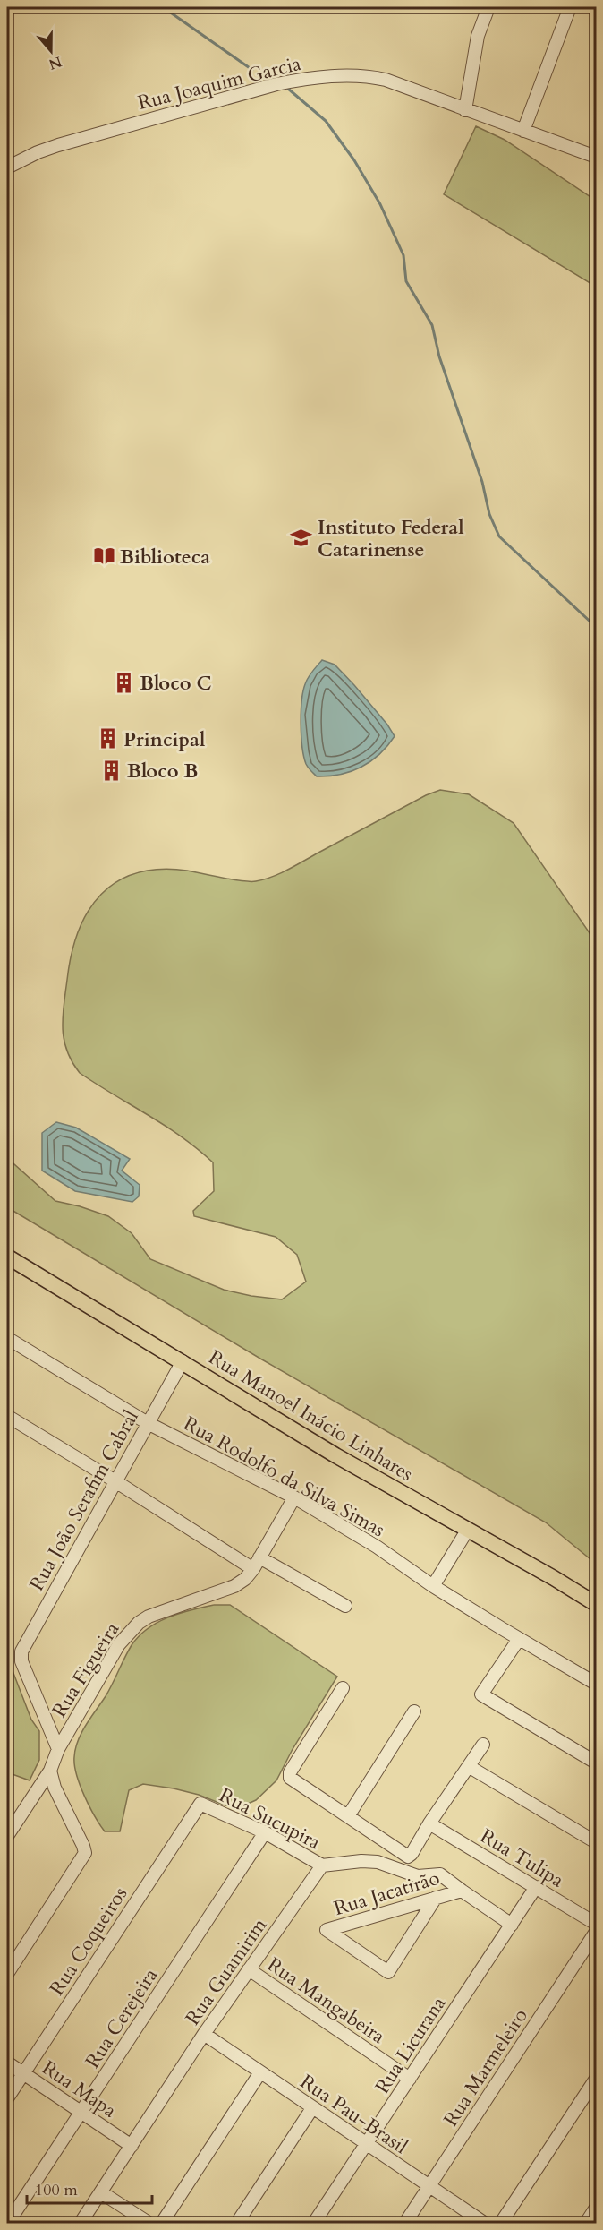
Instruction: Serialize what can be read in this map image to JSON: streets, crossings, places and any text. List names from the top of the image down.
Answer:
{
  "streets": {
    "main road": ["Rua Manoel Inácio Linhares"],
    "street": [
      "Rua Joaquim Garcia",
      "Rua Rodolfo da Silva Simas",
      "Rua João Serafim Cabral",
      "Rua Figueira",
      "Rua Sucupira",
      "Rua Tulipa",
      "Rua Jacatirão",
      "Rua Coqueiros",
      "Rua Guamirim",
      "Rua Mangabeira",
      "Rua Cerejeira",
      "Rua Licurana",
      "Rua Marmeleiro",
      "Rua Mapa",
      "Rua Pau-Brasil"
    ]
  },
  "crossings": [
    ["Rua Manoel Inácio Linhares", "Rua João Serafim Cabral"],
    ["Rua Rodolfo da Silva Simas", "Rua João Serafim Cabral"],
    ["Rua Rodolfo da Silva Simas", "Rua Figueira"],
    ["Rua João Serafim Cabral", "Rua Figueira"],
    ["Rua Sucupira", "Rua Coqueiros"],
    ["Rua Sucupira", "Rua Guamirim"],
    ["Rua Sucupira", "Rua Cerejeira"],
    ["Rua Tulipa", "Rua Licurana"],
    ["Rua Jacatirão", "Rua Licurana"],
    ["Rua Coqueiros", "Rua Mapa"],
    ["Rua Guamirim", "Rua Mangabeira"],
    ["Rua Guamirim", "Rua Mapa"],
    ["Rua Guamirim", "Rua Pau-Brasil"],
    ["Rua Mangabeira", "Rua Licurana"],
    ["Rua Cerejeira", "Rua Mapa"],
    ["Rua Licurana", "Rua Pau-Brasil"],
    ["Rua Marmeleiro", "Rua Pau-Brasil"]
  ],
  "places": {
    "school or university": ["Instituto Federal Catarinense"],
    "library": ["Biblioteca"],
    "building": ["Bloco C", "Principal", "Bloco B"]
  },
  "scale_bar": "100 m",
  "north": "bottom"
}
